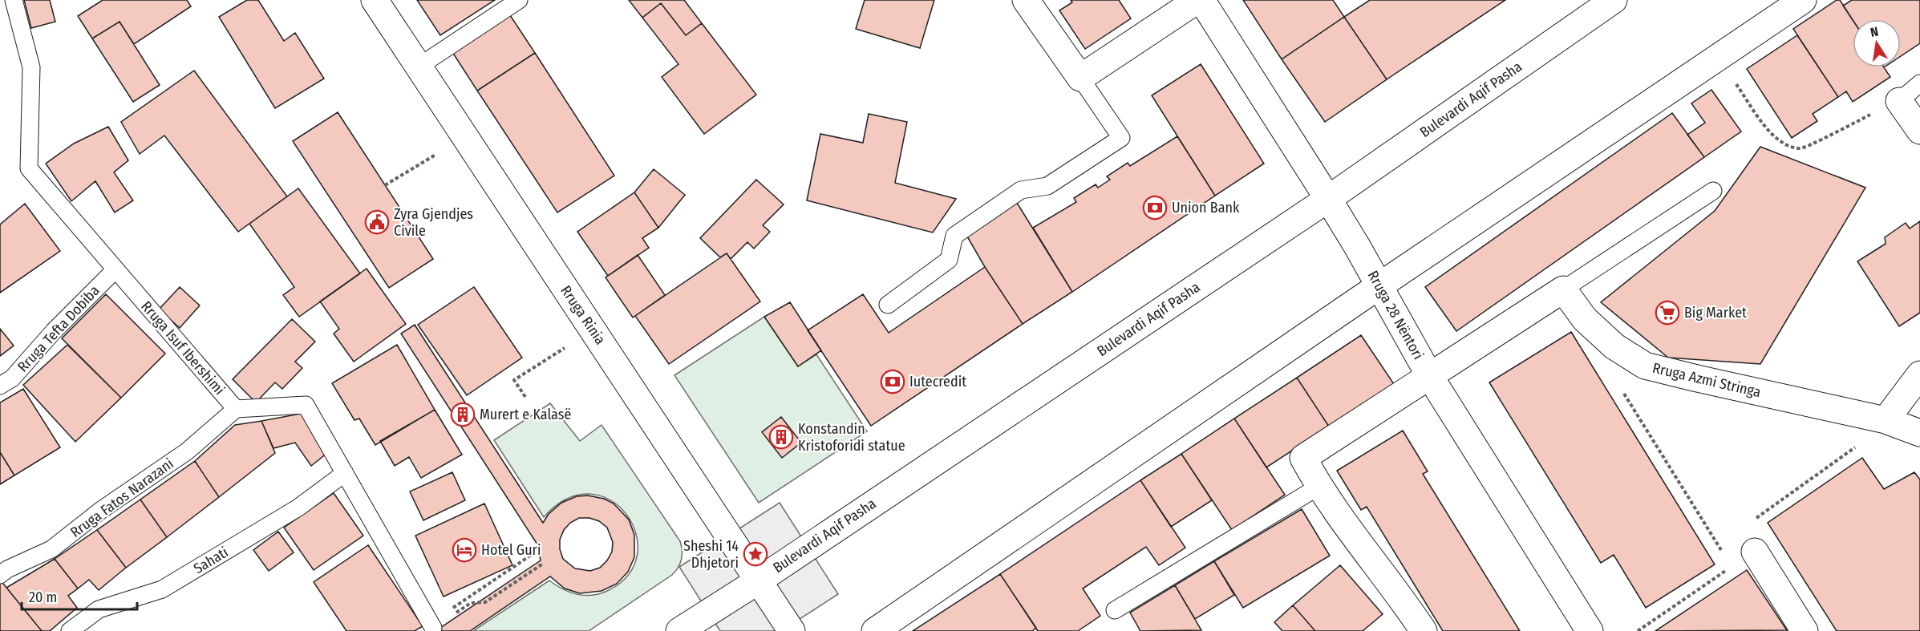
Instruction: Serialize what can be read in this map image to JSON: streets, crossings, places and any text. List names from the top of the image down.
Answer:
{
  "streets": {
    "main road": [
      "Bulevardi Aqif Pasha",
      "Rruga Rinia",
      "Rruga 28 Nëntori",
      "Rruga Azmi Stringa"
    ],
    "lane": [
      "Rruga Tefta Dobiba",
      "Rruga Isuf Ibershimi",
      "Rruga Fatos Narazani",
      "Sahati"
    ]
  },
  "crossings": [
    ["Bulevardi Aqif Pasha", "Rruga Rinia"],
    ["Bulevardi Aqif Pasha", "Rruga 28 Nëntori"],
    ["Rruga Tefta Dobiba", "Rruga Isuf Ibershimi"],
    ["Rruga Isuf Ibershimi", "Rruga Fatos Narazani"]
  ],
  "places": {
    "bank": ["Union Bank", "Iutecredit"],
    "public building": ["Zyra Gjendjes Civile"],
    "supermarket": ["Big Market"],
    "building": ["Murert e Kalasë", "Konstandin Kristoforidi statue"],
    "hotel": ["Hotel Guri"],
    "place": ["Sheshi 14 Dhjetori"]
  },
  "scale_bar": "20 m",
  "north": "top"
}
